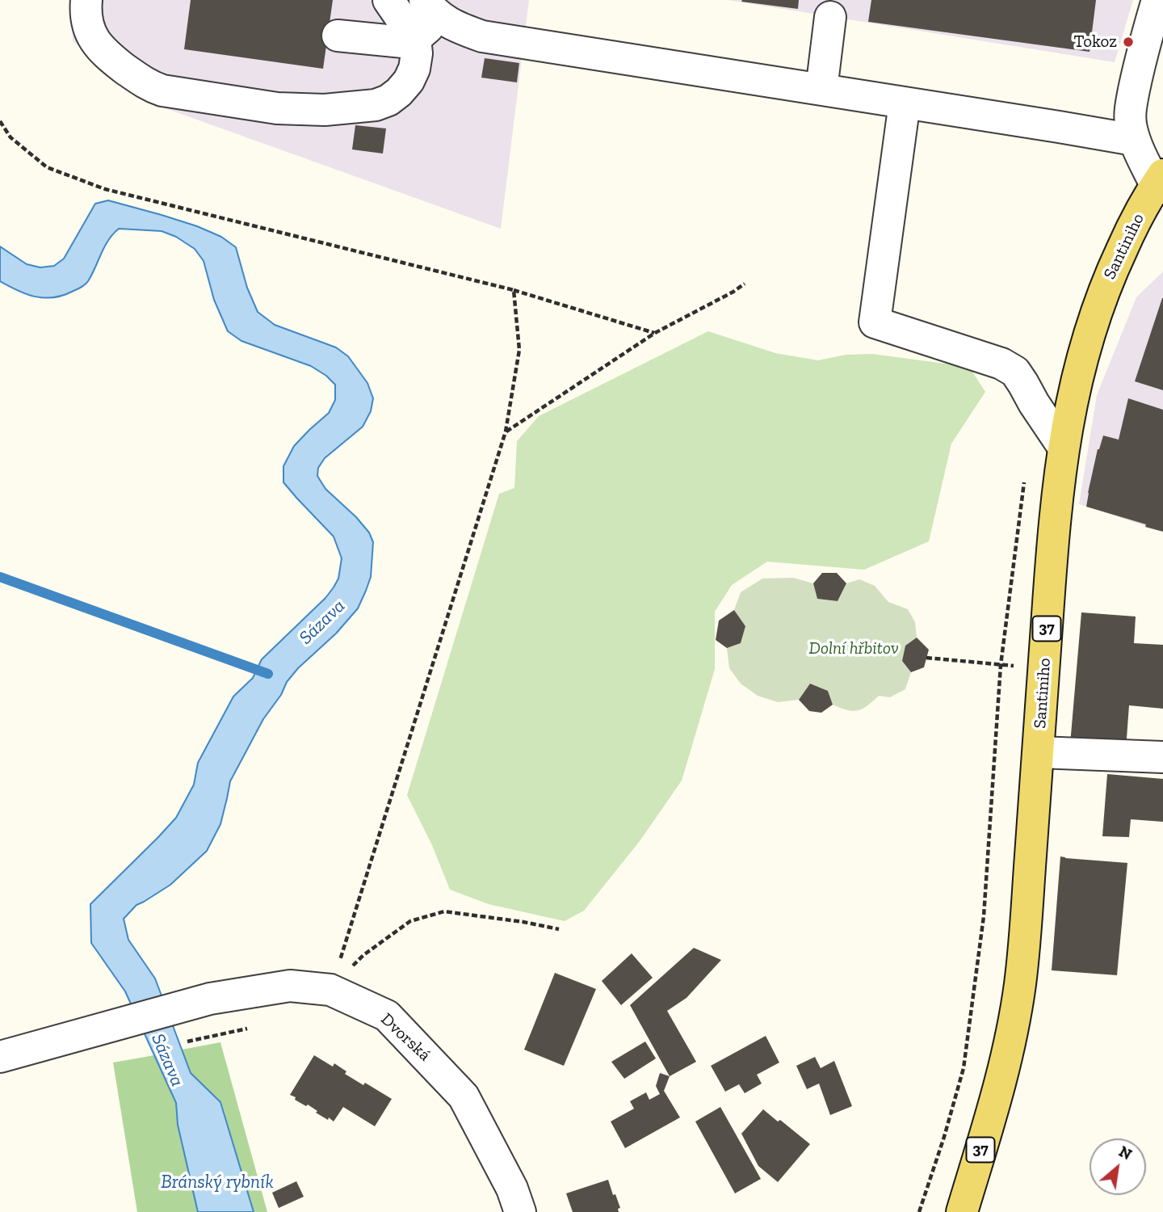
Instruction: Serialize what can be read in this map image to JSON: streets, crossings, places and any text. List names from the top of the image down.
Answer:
{
  "streets": {
    "main road": ["Santiniho", "37"],
    "street": ["Dvorská"]
  },
  "water": ["Sázava", "Bránský rybník"],
  "parks": ["Dolní hřbitov"],
  "places": ["Tokoz"],
  "north": "top right"
}
